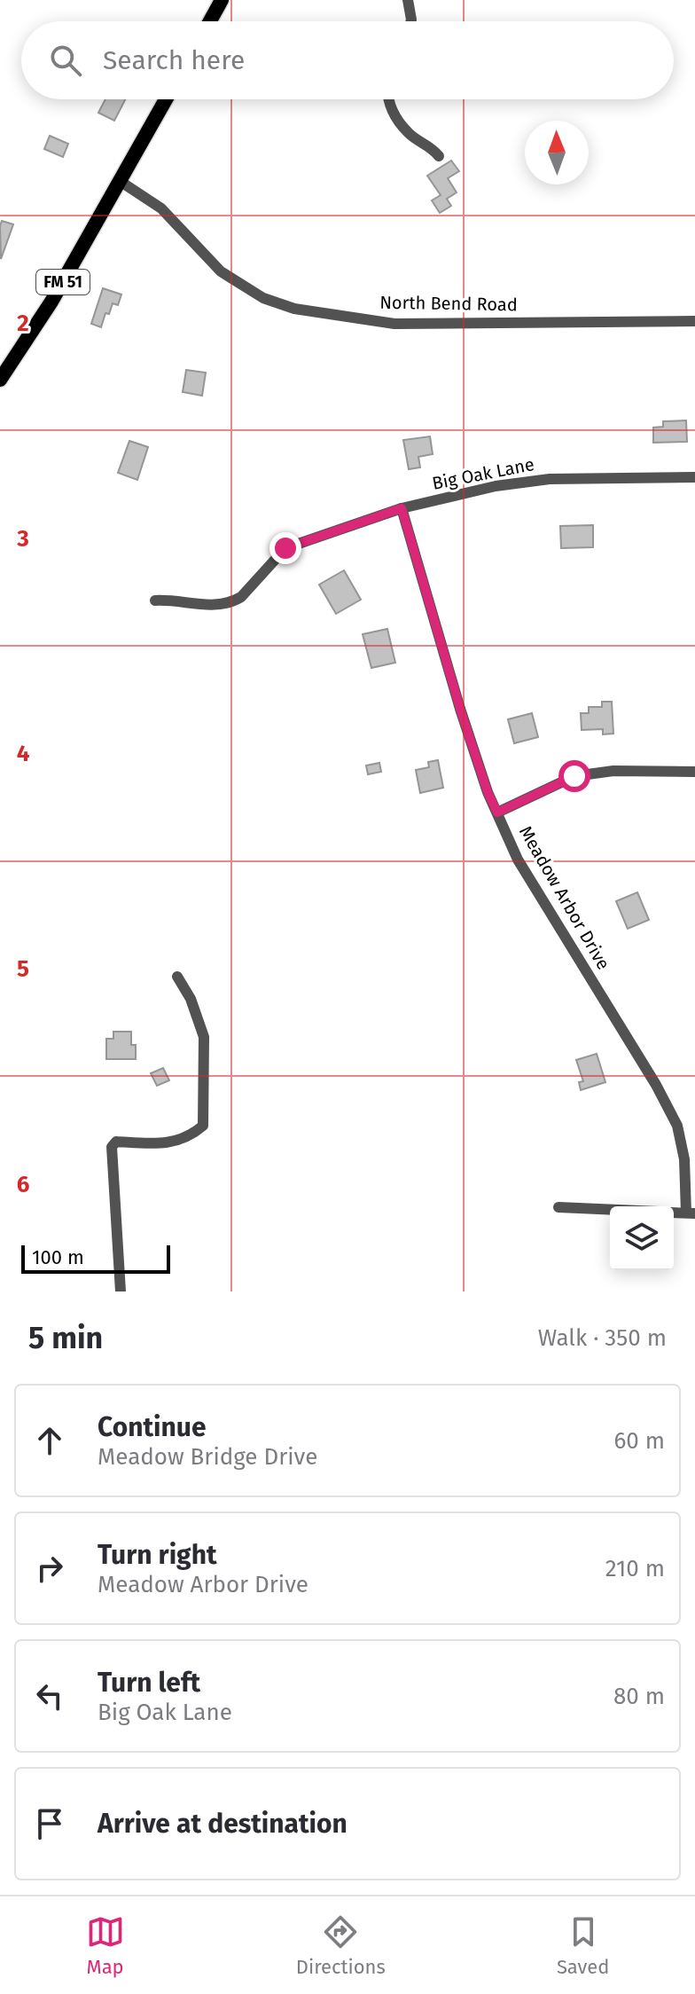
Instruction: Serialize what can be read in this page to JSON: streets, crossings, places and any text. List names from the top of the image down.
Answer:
{
  "streets": {
    "main road": ["FM 51"],
    "street": ["North Bend Road", "Big Oak Lane", "Meadow Arbor Drive"]
  },
  "crossings": [
    ["FM 51", "North Bend Road"],
    ["Big Oak Lane", "Meadow Arbor Drive"]
  ],
  "scale_bar": "100 m",
  "north": "top",
  "page": {
    "search": "Search here",
    "scale": "100 m",
    "heading": ["5 min", "Walk · 350 m"],
    "list": [
      ["Continue", "Meadow Bridge Drive", "60 m"],
      ["Turn right", "Meadow Arbor Drive", "210 m"],
      ["Turn left", "Big Oak Lane", "80 m"],
      "Arrive at destination"
    ],
    "nav": ["Map", "Directions", "Saved"]
  },
  "grid": {
    "rows": [
      "2",
      "3",
      "4",
      "5",
      "6"
    ]
  }
}
